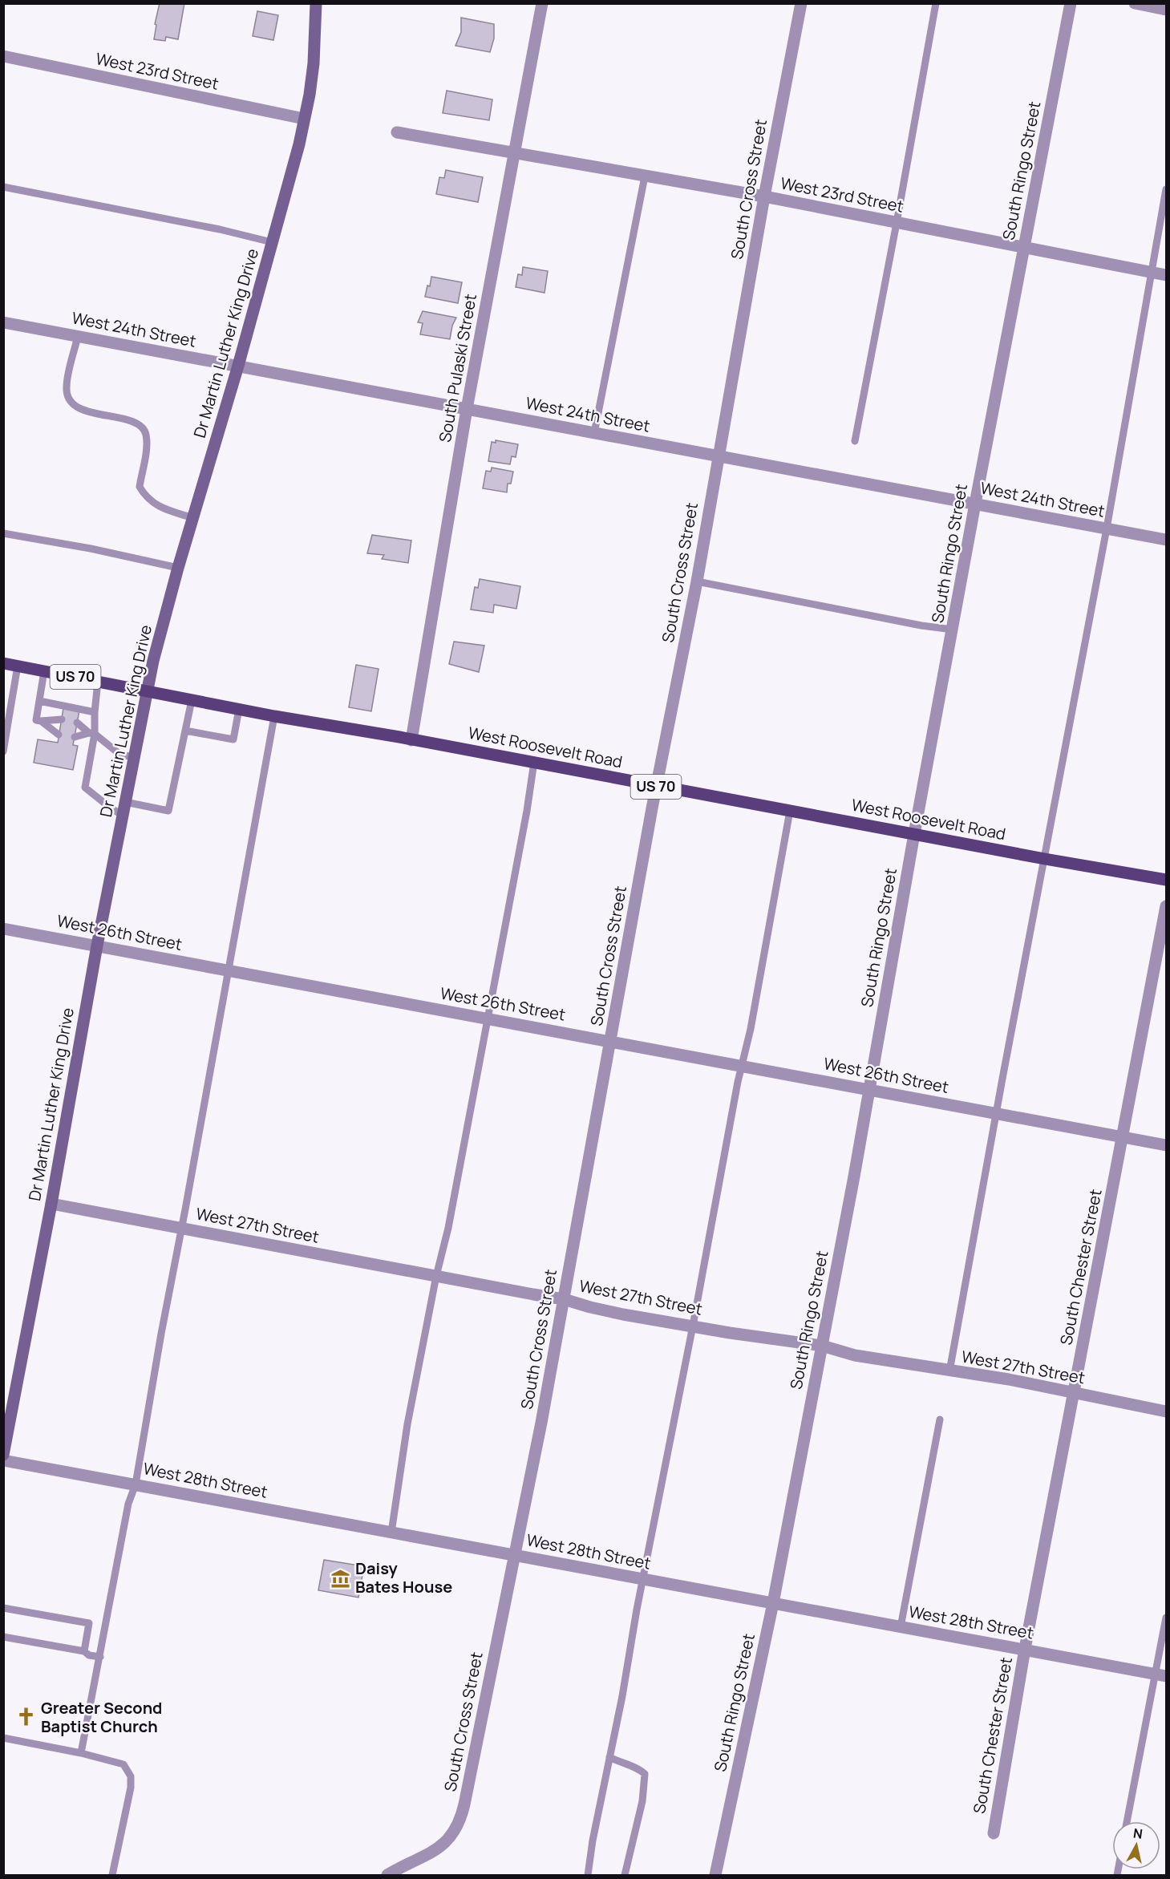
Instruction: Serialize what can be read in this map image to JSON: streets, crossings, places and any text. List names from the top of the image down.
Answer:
{
  "streets": {
    "main road": ["US 70", "West Roosevelt Road"],
    "street": [
      "West 23rd Street",
      "South Ringo Street",
      "South Cross Street",
      "West 24th Street",
      "Dr Martin Luther King Drive",
      "South Pulaski Street",
      "West 26th Street",
      "West 27th Street",
      "South Chester Street",
      "West 28th Street"
    ]
  },
  "crossings": [
    ["West 23rd Street", "South Ringo Street"],
    ["West 23rd Street", "South Cross Street"],
    ["West 23rd Street", "Dr Martin Luther King Drive"],
    ["West 23rd Street", "South Pulaski Street"],
    ["South Ringo Street", "West 24th Street"],
    ["South Ringo Street", "West Roosevelt Road"],
    ["South Ringo Street", "West 26th Street"],
    ["South Ringo Street", "West 27th Street"],
    ["South Ringo Street", "West 28th Street"],
    ["South Cross Street", "West 24th Street"],
    ["South Cross Street", "West Roosevelt Road"],
    ["South Cross Street", "West 26th Street"],
    ["South Cross Street", "West 27th Street"],
    ["South Cross Street", "West 28th Street"],
    ["West 24th Street", "Dr Martin Luther King Drive"],
    ["West 24th Street", "South Pulaski Street"],
    ["Dr Martin Luther King Drive", "West Roosevelt Road"],
    ["Dr Martin Luther King Drive", "West 26th Street"],
    ["Dr Martin Luther King Drive", "West 27th Street"],
    ["South Pulaski Street", "West Roosevelt Road"],
    ["West 26th Street", "South Chester Street"],
    ["West 27th Street", "South Chester Street"],
    ["South Chester Street", "West 28th Street"]
  ],
  "places": {
    "museum": ["Daisy Bates House"],
    "church": ["Greater Second Baptist Church"]
  },
  "north": "top"
}
